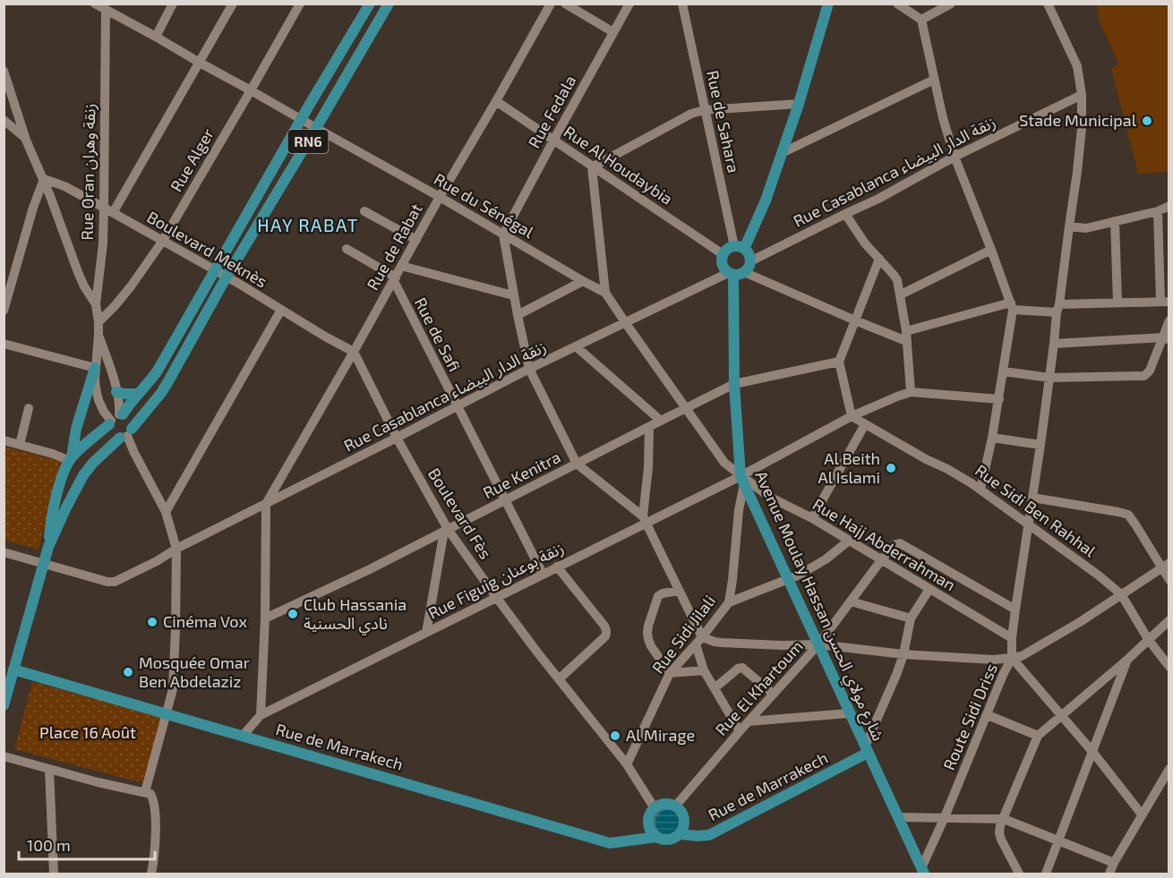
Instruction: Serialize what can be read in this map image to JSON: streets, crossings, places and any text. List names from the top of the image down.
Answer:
{
  "streets": {
    "main road": ["RN6", "Avenue Moulay Hassan شارع مولاي الحسن", "Rue de Marrakech"],
    "street": [
      "Rue Fedala",
      "Rue de Sahara",
      "Rue Alger",
      "Rue Al Houdaybia",
      "Rue Oran زنقة وهران",
      "Rue Casablanca زنقة الدار البيضاء",
      "Rue du Sénégal",
      "Rue de Rabat",
      "Boulevard Meknès",
      "Rue de Safi",
      "Rue Kenitra",
      "Rue Sidi Ben Rahhal",
      "Boulevard Fès",
      "Rue Hajj Abderrahman",
      "Rue Figuig زنقة بوعنان",
      "Rue Sidi Jilali",
      "Rue El Khartoum",
      "Route Sidi Driss"
    ]
  },
  "crossings": [
    ["Rue Fedala", "Rue Al Houdaybia"],
    ["Rue Fedala", "Rue du Sénégal"],
    ["Rue de Sahara", "Rue Al Houdaybia"],
    ["Rue de Sahara", "Rue Casablanca زنقة الدار البيضاء"],
    ["Rue de Sahara", "Avenue Moulay Hassan شارع مولاي الحسن"],
    ["RN6", "Rue Casablanca زنقة الدار البيضاء"],
    ["RN6", "Rue du Sénégal"],
    ["RN6", "Boulevard Meknès"],
    ["RN6", "Rue de Marrakech"],
    ["Rue Alger", "Rue Oran زنقة وهران"],
    ["Rue Alger", "Rue du Sénégal"],
    ["Rue Alger", "Boulevard Meknès"],
    ["Rue Al Houdaybia", "Rue Casablanca زنقة الدار البيضاء"],
    ["Rue Al Houdaybia", "Rue de Rabat"],
    ["Rue Al Houdaybia", "Avenue Moulay Hassan شارع مولاي الحسن"],
    ["Rue Oran زنقة وهران", "Rue du Sénégal"],
    ["Rue Oran زنقة وهران", "Boulevard Meknès"],
    ["Rue Casablanca زنقة الدار البيضاء", "Rue du Sénégal"],
    ["Rue Casablanca زنقة الدار البيضاء", "Rue de Rabat"],
    ["Rue Casablanca زنقة الدار البيضاء", "Rue de Safi"],
    ["Rue Casablanca زنقة الدار البيضاء", "Boulevard Fès"],
    ["Rue Casablanca زنقة الدار البيضاء", "Avenue Moulay Hassan شارع مولاي الحسن"],
    ["Rue du Sénégal", "Rue de Rabat"],
    ["Rue du Sénégal", "Rue Kenitra"],
    ["Rue du Sénégal", "Rue Hajj Abderrahman"],
    ["Rue de Rabat", "Boulevard Meknès"],
    ["Rue de Rabat", "Rue de Safi"],
    ["Rue de Rabat", "Boulevard Fès"],
    ["Boulevard Meknès", "Boulevard Fès"],
    ["Rue de Safi", "Rue Kenitra"],
    ["Rue de Safi", "Rue Figuig زنقة بوعنان"],
    ["Rue Kenitra", "Boulevard Fès"],
    ["Rue Kenitra", "Rue Hajj Abderrahman"],
    ["Rue Kenitra", "Avenue Moulay Hassan شارع مولاي الحسن"],
    ["Rue Sidi Ben Rahhal", "Rue Figuig زنقة بوعنان"],
    ["Rue Sidi Ben Rahhal", "Route Sidi Driss"],
    ["Boulevard Fès", "Rue Figuig زنقة بوعنان"],
    ["Boulevard Fès", "Rue Sidi Jilali"],
    ["Boulevard Fès", "Rue El Khartoum"],
    ["Boulevard Fès", "Rue de Marrakech"],
    ["Rue Hajj Abderrahman", "Rue Figuig زنقة بوعنان"],
    ["Rue Hajj Abderrahman", "Avenue Moulay Hassan شارع مولاي الحسن"],
    ["Rue Hajj Abderrahman", "Rue Sidi Jilali"],
    ["Rue Hajj Abderrahman", "Rue El Khartoum"],
    ["Rue Figuig زنقة بوعنان", "Avenue Moulay Hassan شارع مولاي الحسن"],
    ["Rue Figuig زنقة بوعنان", "Rue Sidi Jilali"],
    ["Rue Figuig زنقة بوعنان", "Rue de Marrakech"],
    ["Avenue Moulay Hassan شارع مولاي الحسن", "Rue Sidi Jilali"],
    ["Avenue Moulay Hassan شارع مولاي الحسن", "Rue El Khartoum"],
    ["Avenue Moulay Hassan شارع مولاي الحسن", "Route Sidi Driss"],
    ["Avenue Moulay Hassan شارع مولاي الحسن", "Rue de Marrakech"],
    ["Rue El Khartoum", "Rue de Marrakech"]
  ],
  "districts": ["HAY RABAT"],
  "parks": ["Place 16 Août"],
  "places": [
    "Stade Municipal",
    "Al Beith Al Islami",
    "Club Hassania نادي الحسنية",
    "Cinéma Vox",
    "Mosquée Omar Ben Abdelaziz",
    "Al Mirage"
  ],
  "scale_bar": "100 m"
}
